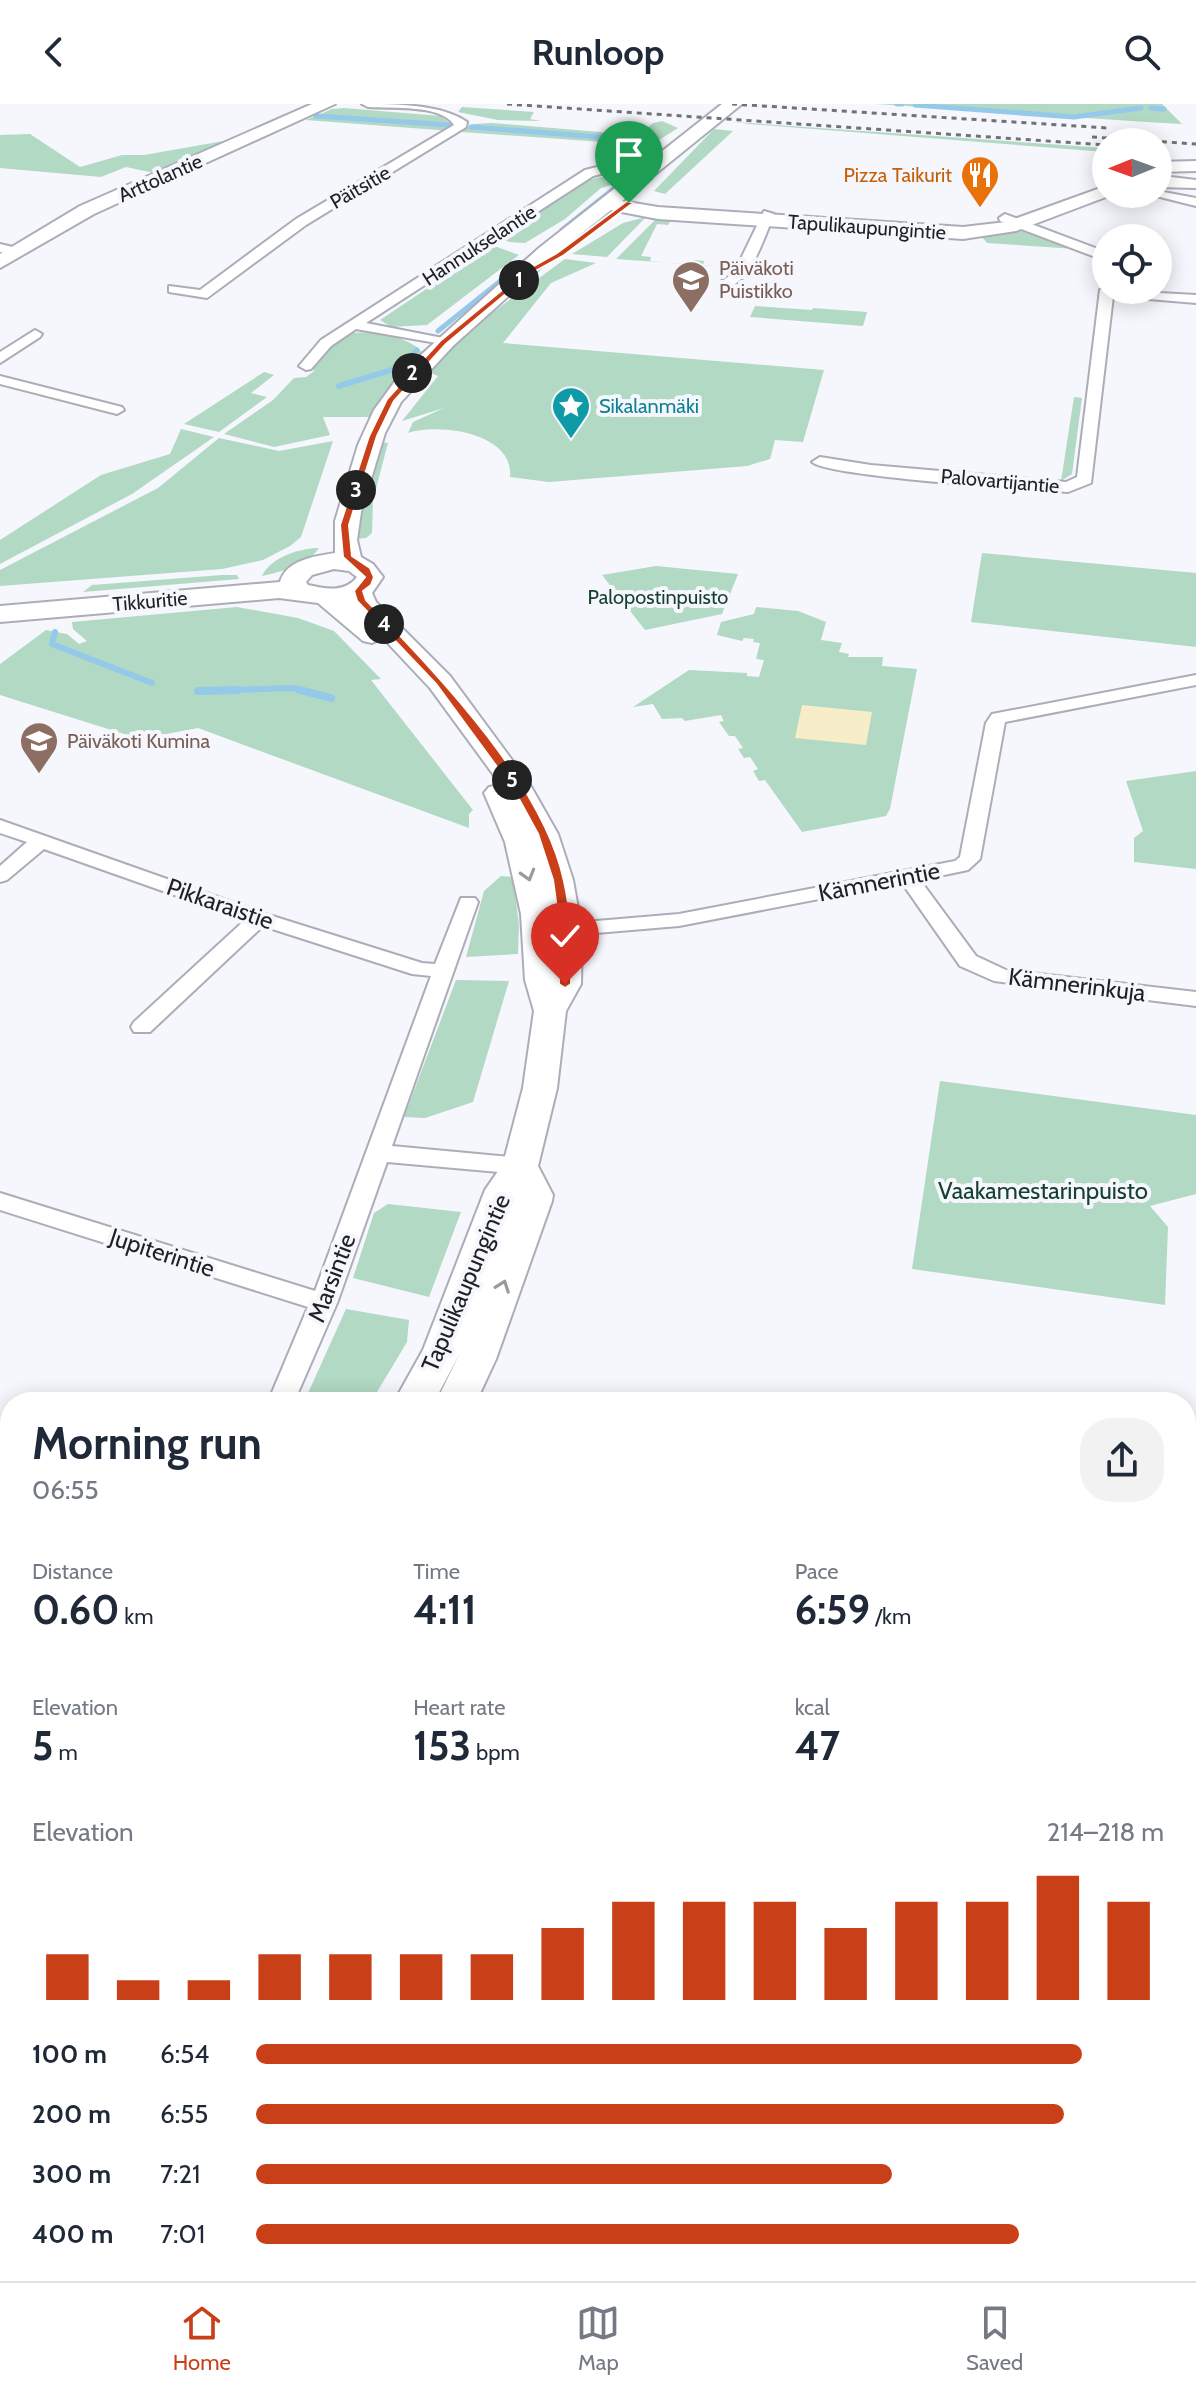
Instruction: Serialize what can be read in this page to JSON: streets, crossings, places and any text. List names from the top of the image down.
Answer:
{
  "streets": {
    "main road": ["Arttolantie", "Tapulikaupungintie", "Tikkuritie"],
    "street": [
      "Päitsitie",
      "Hannukselantie",
      "Palovartijantie",
      "Kämnerintie",
      "Pikkaraistie",
      "Kämnerinkuja",
      "Jupiterintie",
      "Marsintie"
    ]
  },
  "crossings": [
    ["Tapulikaupungintie", "Tikkuritie"],
    ["Tapulikaupungintie", "Kämnerintie"],
    ["Kämnerintie", "Kämnerinkuja"],
    ["Pikkaraistie", "Marsintie"],
    ["Jupiterintie", "Marsintie"]
  ],
  "parks": ["Palopostinpuisto", "Vaakamestarinpuisto"],
  "places": {
    "restaurant": ["Pizza Taikurit"],
    "school or university": ["Päiväkoti Puistikko", "Päiväkoti Kumina"],
    "place": ["Sikalanmäki"]
  },
  "north": "left",
  "page": {
    "header": "Runloop",
    "pins": [
      "1",
      "2",
      "3",
      "4",
      "5"
    ],
    "heading": ["Morning run", "06:55"],
    "stats": [
      ["Distance", "0.60 km"],
      ["Time", "4:11"],
      ["Pace", "6:59 /km"],
      ["Elevation", "5 m"],
      ["Heart rate", "153 bpm"],
      ["kcal", "47"]
    ],
    "chart": ["Elevation", "214–218 m"],
    "list": [
      {
        "name": "100 m",
        "note": "6:54"
      },
      {
        "name": "200 m",
        "note": "6:55"
      },
      {
        "name": "300 m",
        "note": "7:21"
      },
      {
        "name": "400 m",
        "note": "7:01"
      }
    ],
    "tabs": ["Home", "Map", "Saved"]
  }
}
